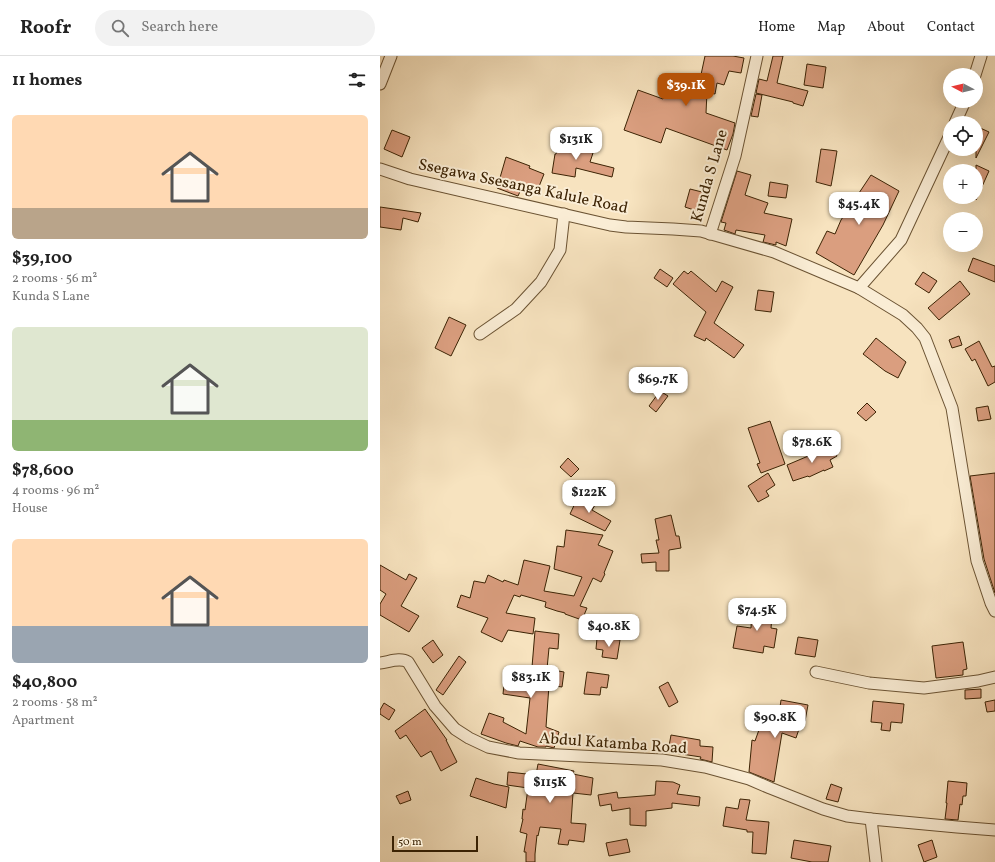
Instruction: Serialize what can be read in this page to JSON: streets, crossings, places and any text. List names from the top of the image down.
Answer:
{
  "streets": {
    "street": ["Kunda S Lane", "Ssegawa Ssesanga Kalule Road", "Abdul Katamba Road"]
  },
  "crossings": [
    ["Kunda S Lane", "Ssegawa Ssesanga Kalule Road"]
  ],
  "scale_bar": "50 m",
  "north": "left",
  "page": {
    "header": "Roofr",
    "search": "Search here",
    "nav": [
      "Home",
      "Map",
      "About",
      "Contact"
    ],
    "heading": "11 homes",
    "map_buttons": ["+", "−"],
    "price": [
      "$39.1K",
      "$131K",
      "$45.4K",
      "$69.7K",
      "$78.6K",
      "$122K",
      "$74.5K",
      "$40.8K",
      "$83.1K",
      "$90.8K",
      "$115K"
    ],
    "list": [
      {
        "name": "$39,100",
        "note": "2 rooms · 56 m² · Kunda S Lane"
      },
      {
        "name": "$78,600",
        "note": "4 rooms · 96 m² · House"
      },
      {
        "name": "$40,800",
        "note": "2 rooms · 58 m² · Apartment"
      }
    ],
    "scale": "50 m"
  }
}
